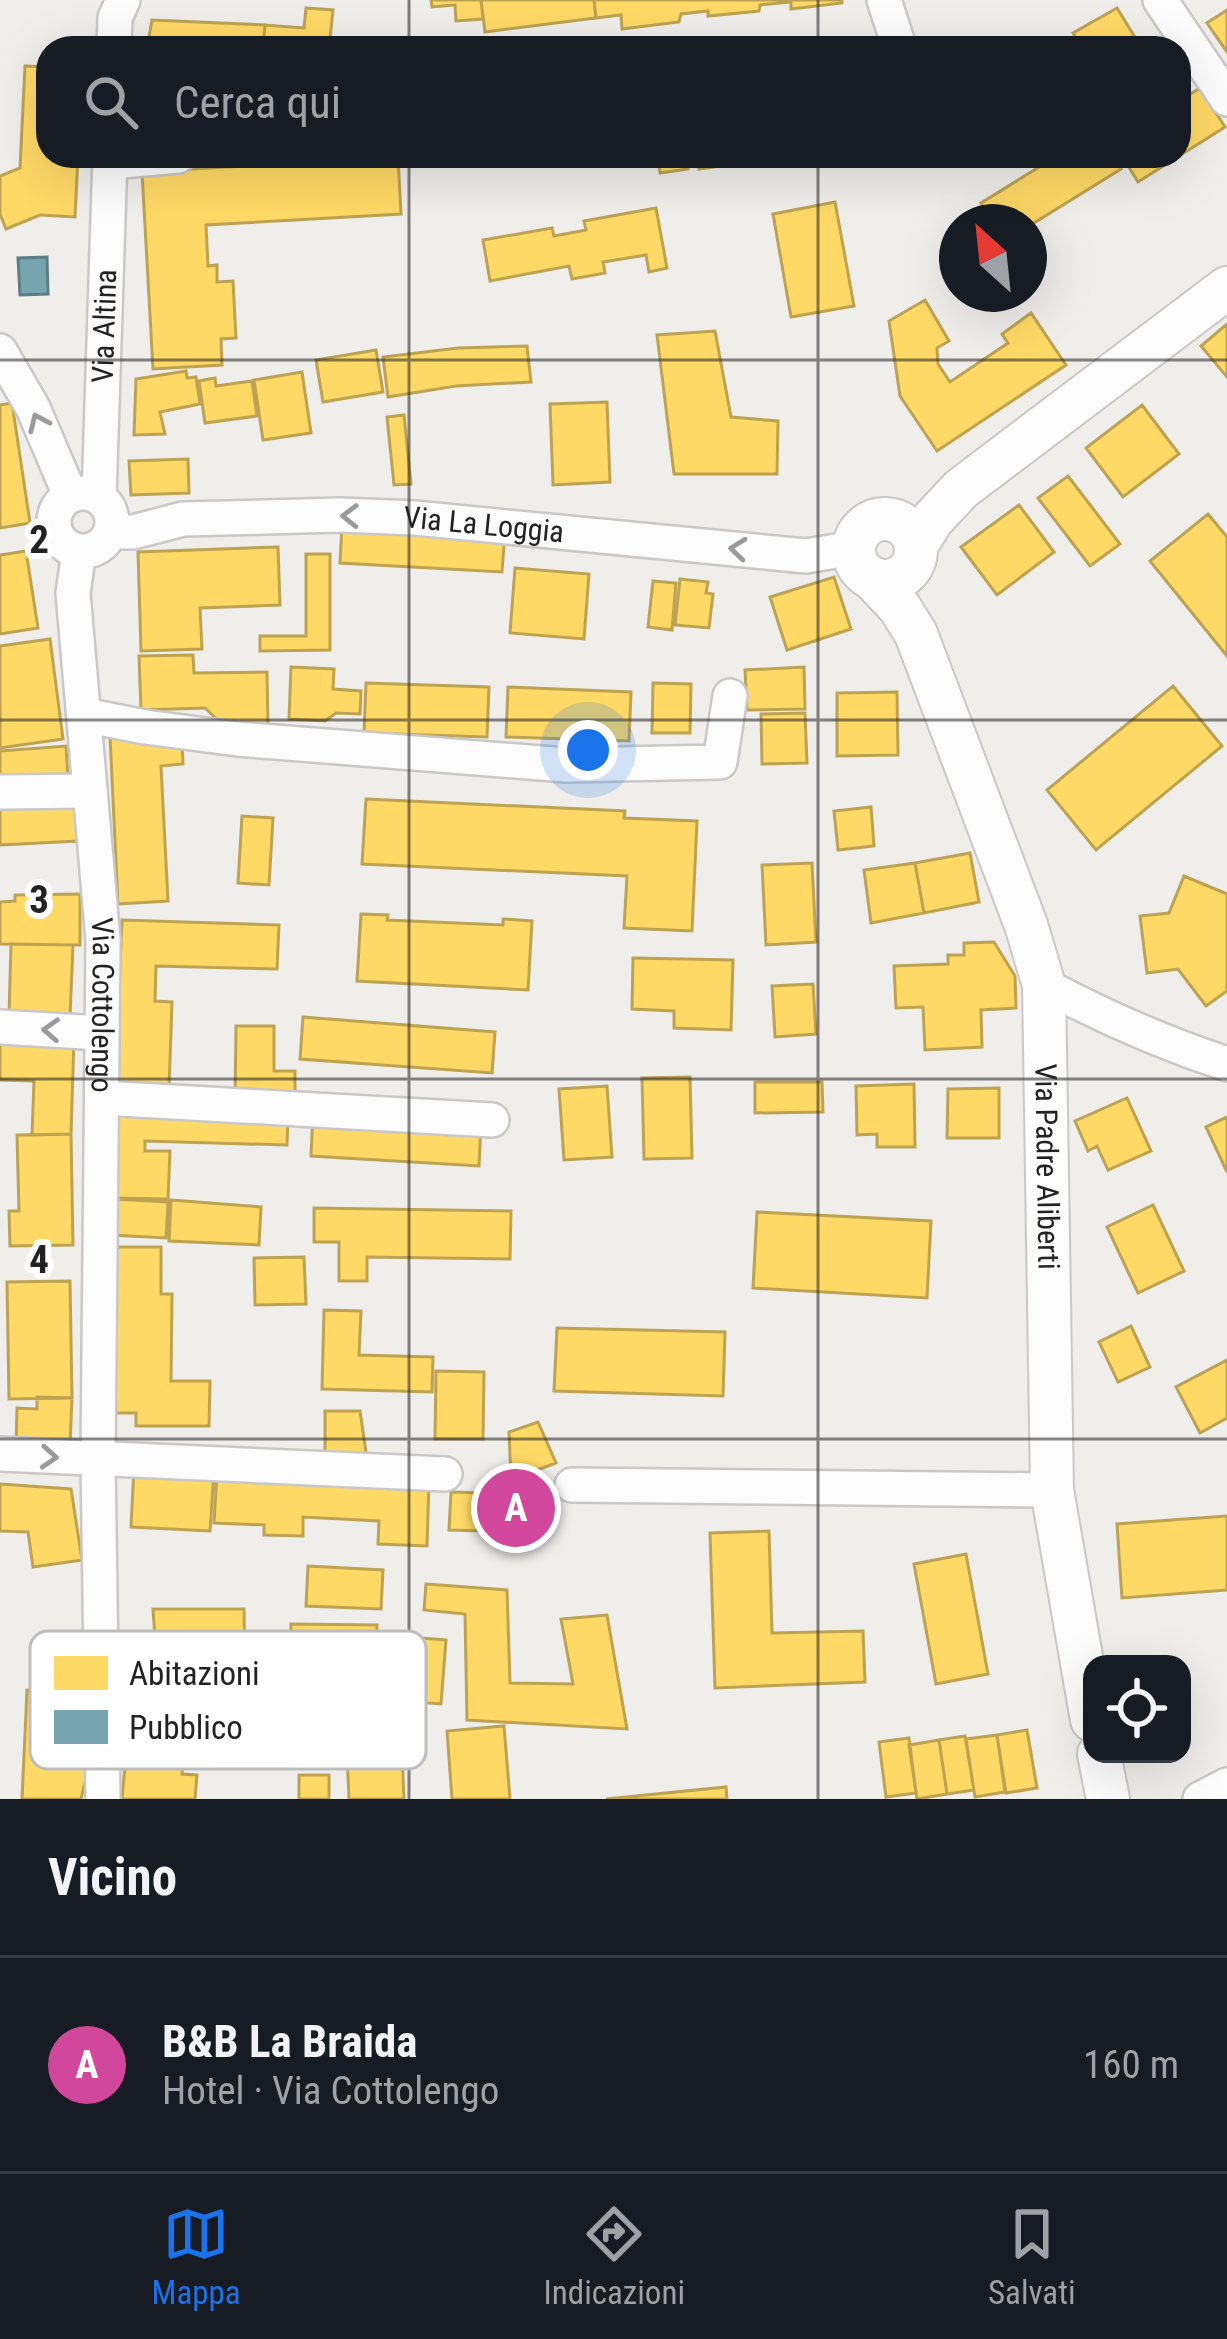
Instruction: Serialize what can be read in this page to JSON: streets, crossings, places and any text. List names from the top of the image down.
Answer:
{
  "streets": {
    "street": [
      "Via Altina",
      "Via La Loggia",
      "Via Cottolengo",
      "Via Padre Aliberti"
    ]
  },
  "crossings": [
    ["Via Altina", "Via La Loggia"],
    ["Via Altina", "Via Cottolengo"],
    ["Via La Loggia", "Via Cottolengo"],
    ["Via La Loggia", "Via Padre Aliberti"]
  ],
  "legend": ["Abitazioni", "Pubblico"],
  "north": "top left",
  "page": {
    "search": "Cerca qui",
    "pins": "A",
    "heading": "Vicino",
    "list": [
      {
        "mark": "A",
        "name": "B&B La Braida",
        "note": "Hotel · Via Cottolengo",
        "value": "160 m"
      }
    ],
    "nav": ["Mappa", "Indicazioni", "Salvati"]
  },
  "grid": {
    "rows": ["2", "3", "4"]
  }
}
